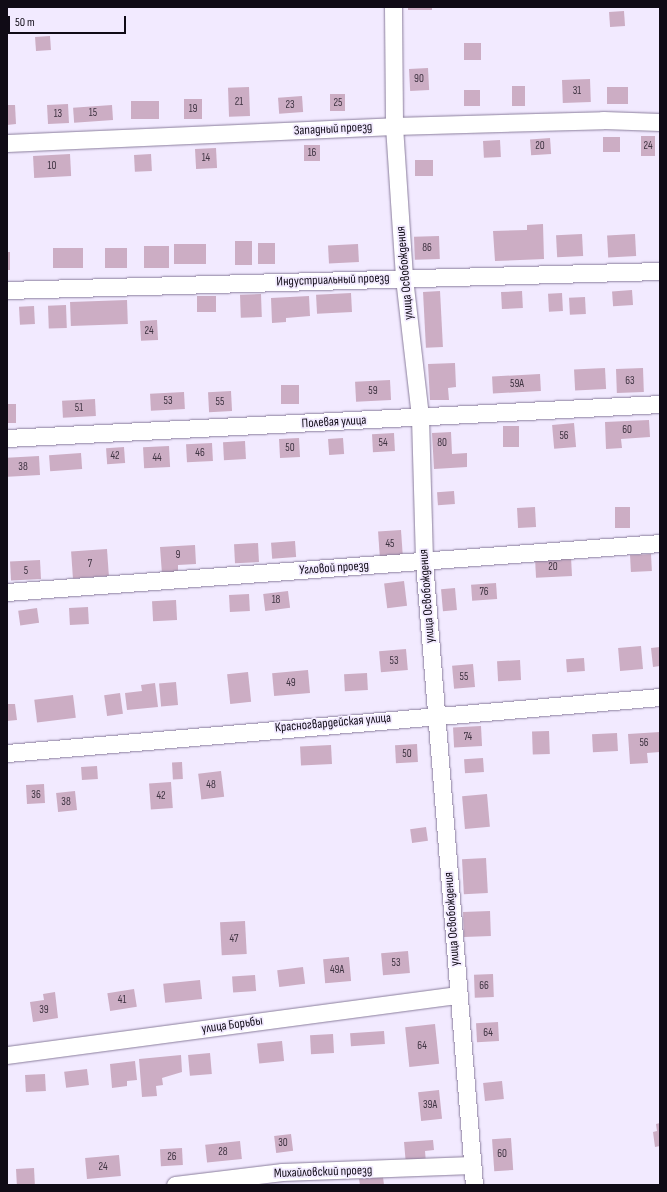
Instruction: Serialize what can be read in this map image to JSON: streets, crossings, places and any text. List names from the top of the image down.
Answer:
{
  "streets": {
    "street": [
      "Западный проезд",
      "улица Освобождения",
      "Индустриальный проезд",
      "Полевая улица",
      "Угловой проезд",
      "Красногвардейская улица",
      "улица Борьбы",
      "Михайловский проезд"
    ]
  },
  "crossings": [
    ["Западный проезд", "улица Освобождения"],
    ["улица Освобождения", "Индустриальный проезд"],
    ["улица Освобождения", "Полевая улица"],
    ["улица Освобождения", "Угловой проезд"],
    ["улица Освобождения", "Красногвардейская улица"],
    ["улица Освобождения", "улица Борьбы"],
    ["улица Освобождения", "Михайловский проезд"]
  ],
  "house_numbers": [
    "90",
    "31",
    "21",
    "25",
    "23",
    "19",
    "15",
    "13",
    "20",
    "24",
    "16",
    "14",
    "10",
    "86",
    "24",
    "63",
    "59А",
    "59",
    "53",
    "55",
    "51",
    "60",
    "56",
    "54",
    "80",
    "50",
    "46",
    "42",
    "44",
    "38",
    "45",
    "9",
    "7",
    "20",
    "5",
    "76",
    "18",
    "53",
    "55",
    "49",
    "74",
    "56",
    "50",
    "48",
    "36",
    "42",
    "38",
    "47",
    "53",
    "49А",
    "66",
    "41",
    "39",
    "64",
    "64",
    "39А",
    "30",
    "28",
    "60",
    "26",
    "24"
  ],
  "scale_bar": "50 m"
}
